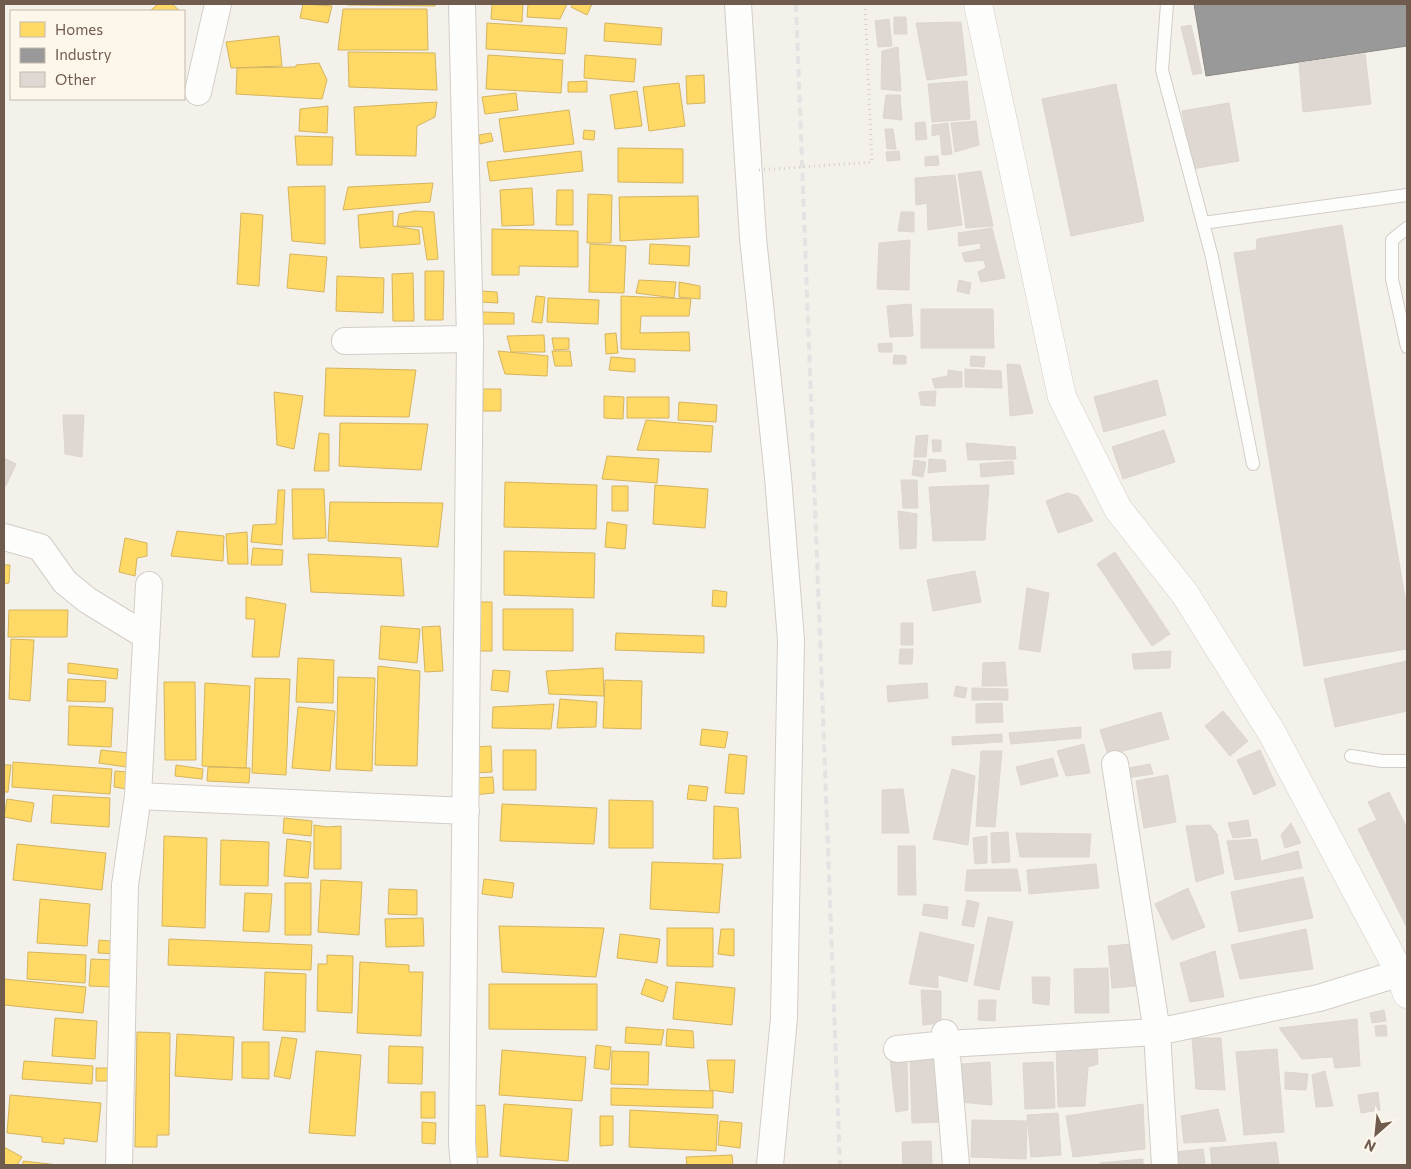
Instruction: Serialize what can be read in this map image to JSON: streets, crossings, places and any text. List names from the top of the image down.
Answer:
{
  "legend": ["Homes", "Industry", "Other"],
  "north": "bottom left"
}
